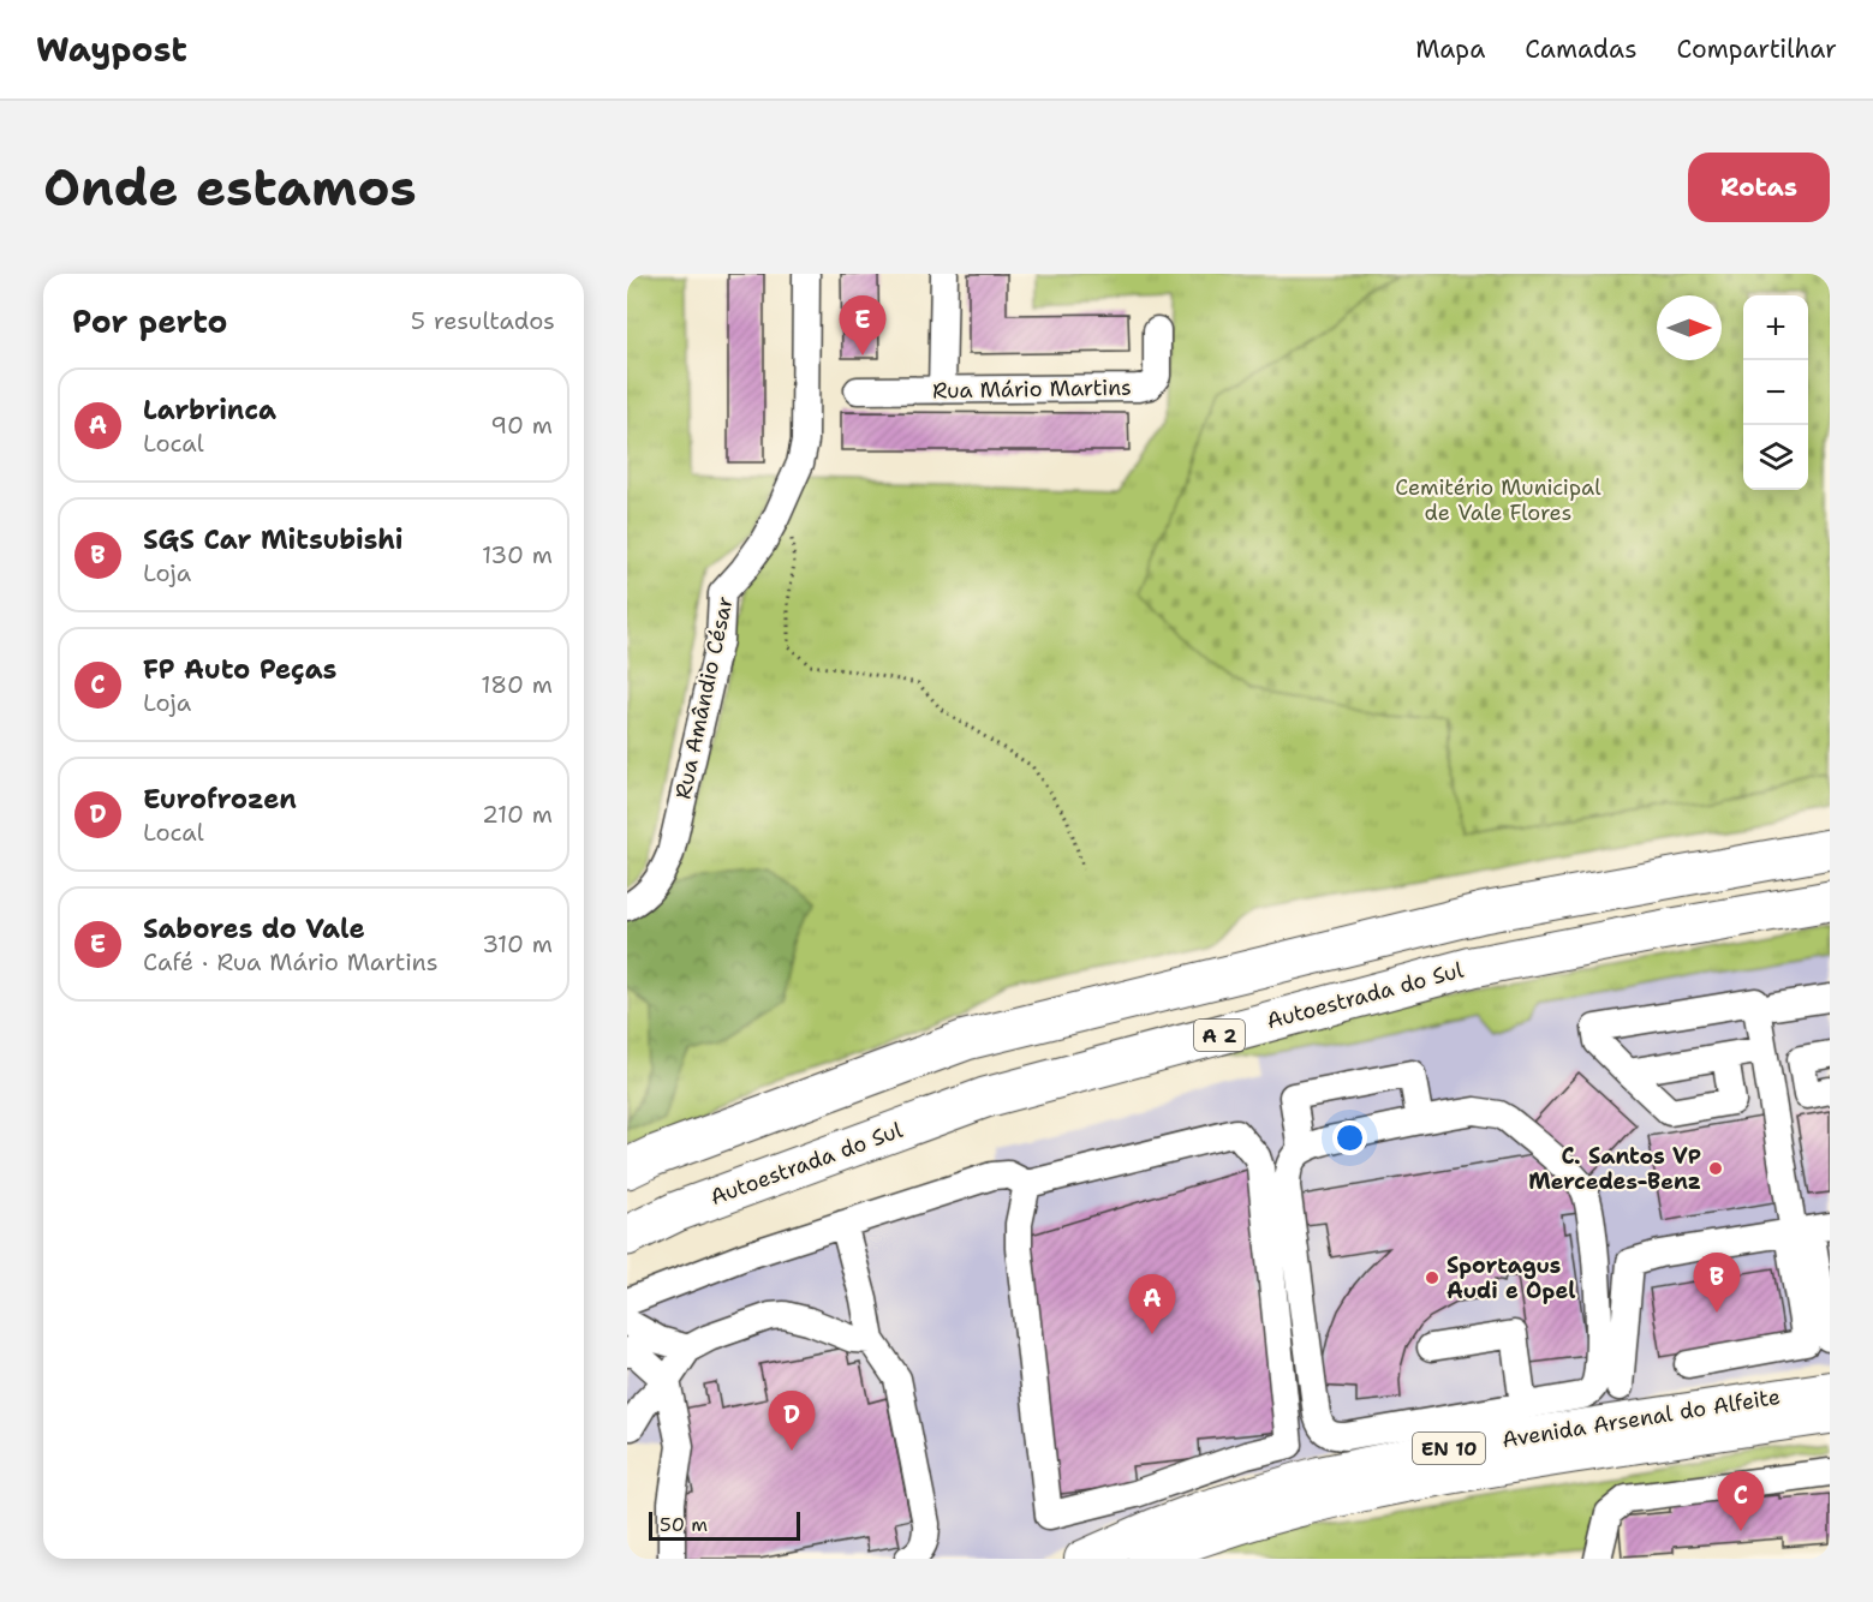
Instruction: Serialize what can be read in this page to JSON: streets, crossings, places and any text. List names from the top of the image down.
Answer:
{
  "streets": {
    "highway": ["Autoestrada do Sul", "A 2"],
    "main road": ["Avenida Arsenal do Alfeite", "EN 10"],
    "street": ["Rua Mário Martins", "Rua Amândio César"]
  },
  "parks": ["Cemitério Municipal de Vale Flores"],
  "places": ["C. Santos VP Mercedes-Benz", "Sportagus Audi e Opel"],
  "scale_bar": "50 m",
  "north": "right",
  "page": {
    "header": "Waypost",
    "nav": ["Mapa", "Camadas", "Compartilhar"],
    "buttons": "Rotas",
    "title": "Onde estamos",
    "heading": ["Por perto", "5 resultados"],
    "map_buttons": ["+", "−"],
    "pins": [
      "E",
      "B",
      "A",
      "D",
      "C"
    ],
    "list": [
      {
        "mark": "A",
        "name": "Larbrinca",
        "note": "Local",
        "value": "90 m"
      },
      {
        "mark": "B",
        "name": "SGS Car Mitsubishi",
        "note": "Loja",
        "value": "130 m"
      },
      {
        "mark": "C",
        "name": "FP Auto Peças",
        "note": "Loja",
        "value": "180 m"
      },
      {
        "mark": "D",
        "name": "Eurofrozen",
        "note": "Local",
        "value": "210 m"
      },
      {
        "mark": "E",
        "name": "Sabores do Vale",
        "note": "Café · Rua Mário Martins",
        "value": "310 m"
      }
    ],
    "scale": "50 m"
  }
}
